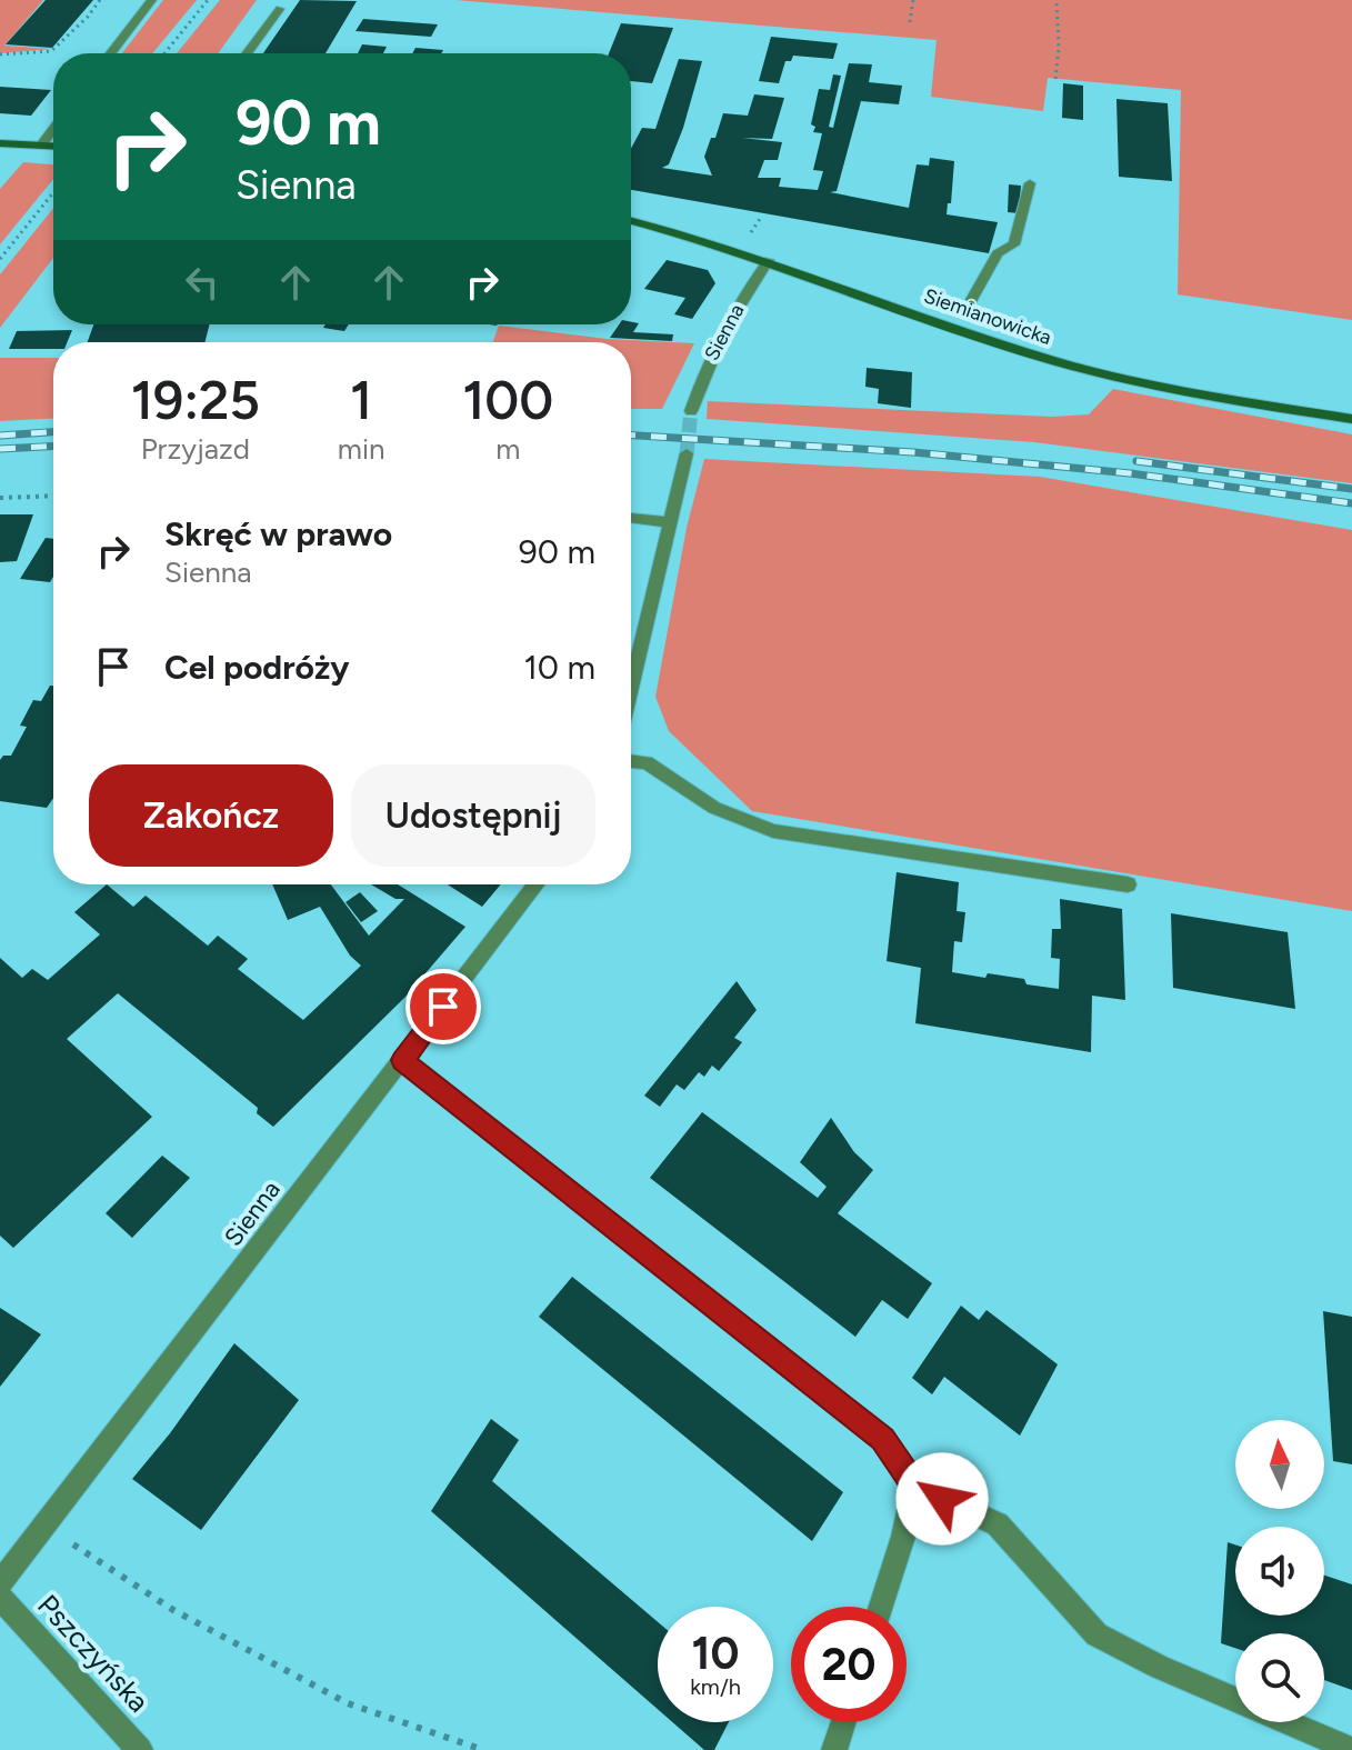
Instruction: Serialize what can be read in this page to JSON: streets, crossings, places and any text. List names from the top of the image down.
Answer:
{
  "streets": {
    "main road": ["Siemianowicka"],
    "street": ["Sienna", "Pszczyńska"]
  },
  "crossings": [
    ["Siemianowicka", "Sienna"]
  ],
  "north": "top",
  "page": {
    "turn": ["90 m", "Sienna"],
    "eta": [
      "19:25",
      "Przyjazd",
      "1",
      "min",
      "100",
      "m"
    ],
    "list": [
      {
        "name": "Skręć w prawo",
        "note": "Sienna",
        "value": "90 m"
      },
      {
        "name": "Cel podróży",
        "value": "10 m"
      }
    ],
    "buttons": ["Zakończ", "Udostępnij"],
    "speed": "10 km/h",
    "limit": "20"
  }
}
